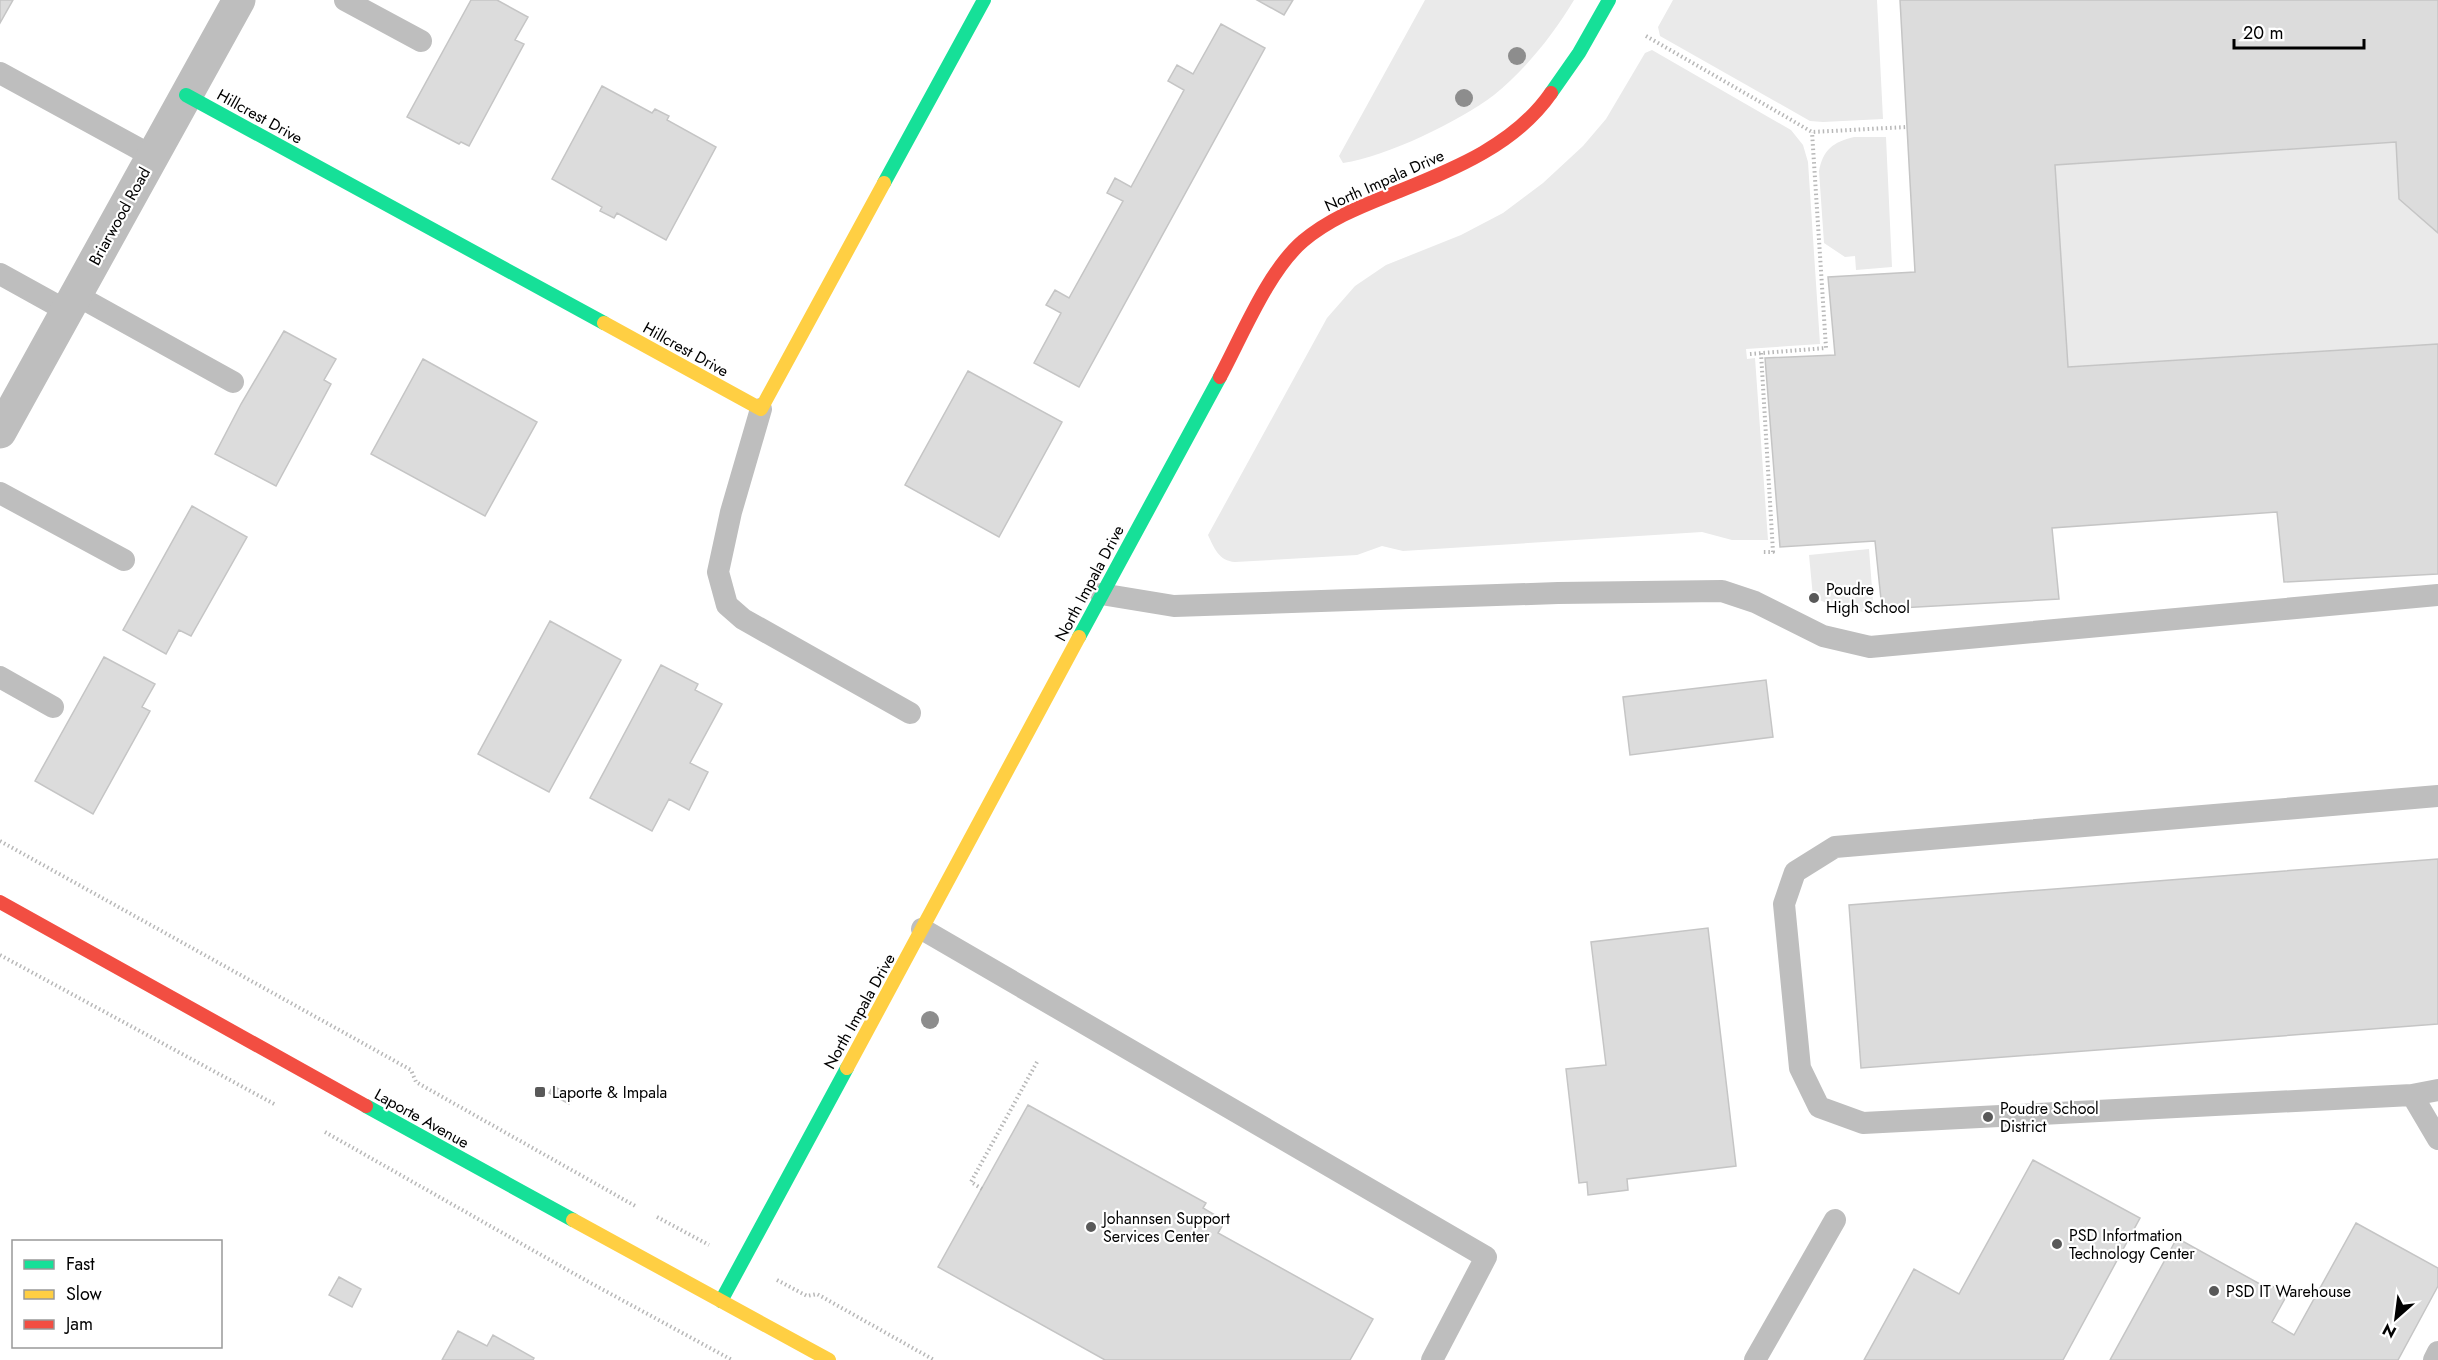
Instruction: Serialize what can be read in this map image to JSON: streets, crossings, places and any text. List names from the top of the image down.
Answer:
{
  "streets": {
    "street": [
      "Hillcrest Drive",
      "North Impala Drive",
      "Briarwood Road",
      "Laporte Avenue"
    ]
  },
  "crossings": [
    ["Hillcrest Drive", "Briarwood Road"],
    ["North Impala Drive", "Laporte Avenue"]
  ],
  "places": {
    "other": [
      "Poudre High School",
      "Poudre School District",
      "Johannsen Support Services Center",
      "PSD Infortmation Technology Center",
      "PSD IT Warehouse"
    ],
    "transit": ["Laporte & Impala"]
  },
  "legend": ["Fast", "Slow", "Jam"],
  "scale_bar": "20 m",
  "north": "bottom left"
}
